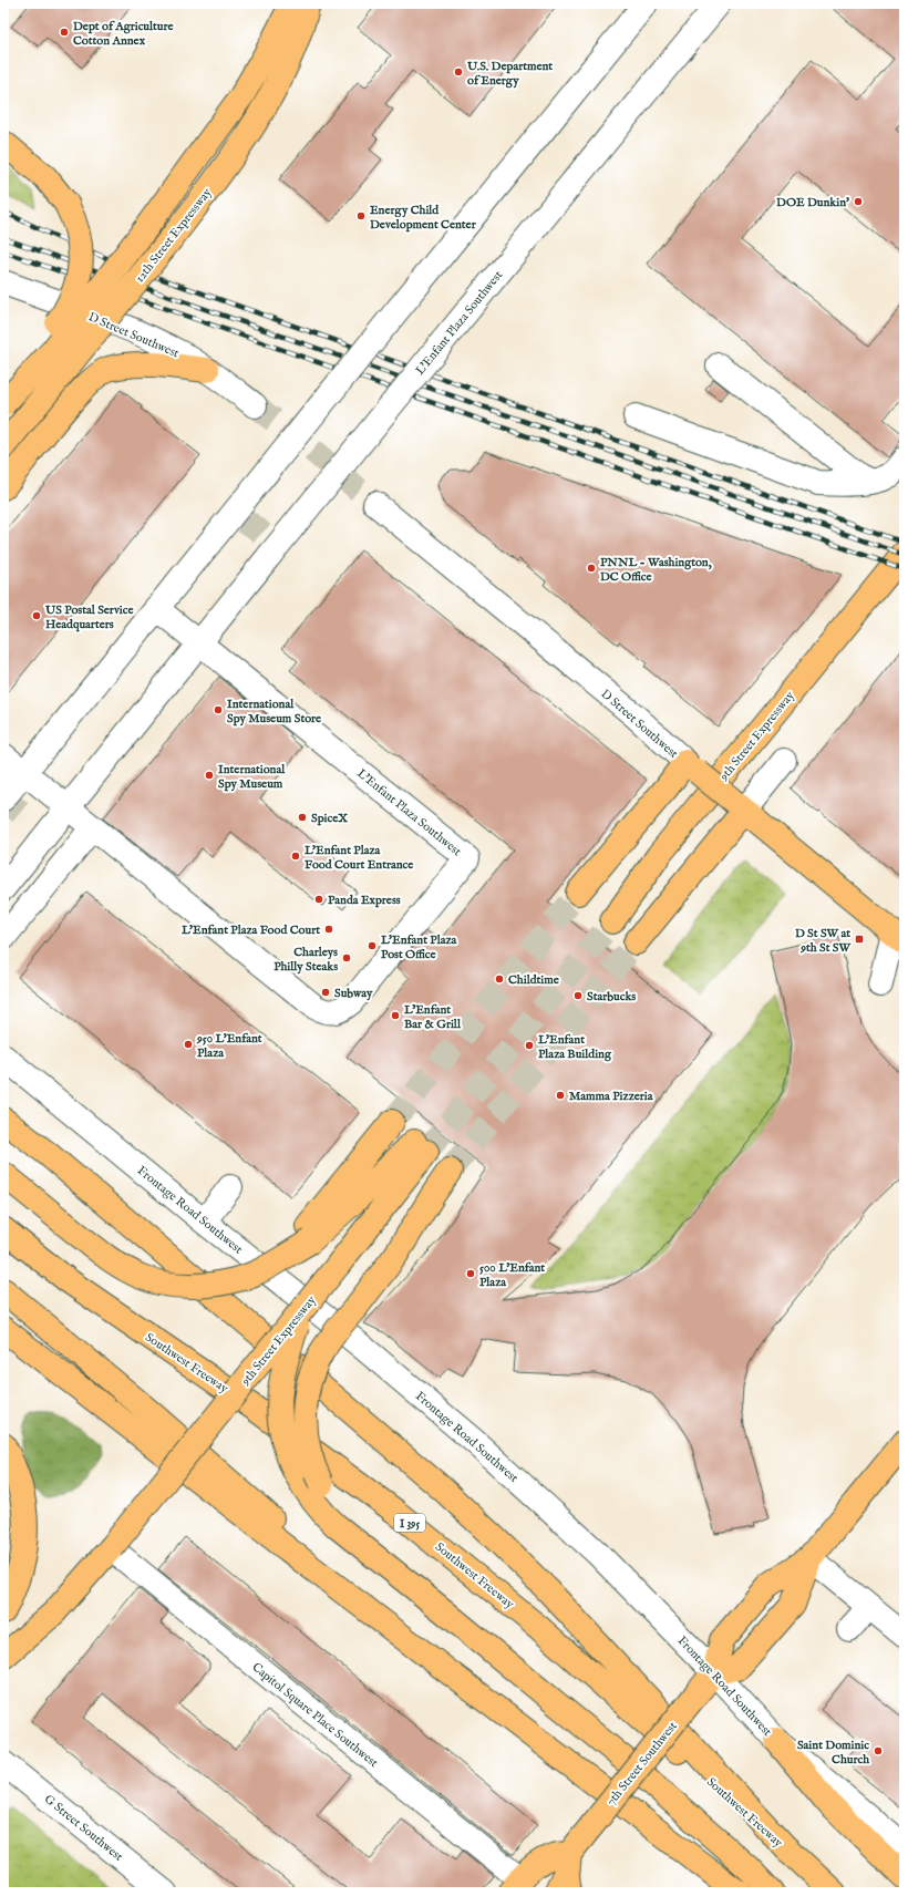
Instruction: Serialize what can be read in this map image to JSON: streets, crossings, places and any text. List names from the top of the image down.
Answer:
{
  "streets": {
    "main road": [
      "12th Street Expressway",
      "D Street Southwest",
      "9th Street Expressway",
      "Southwest Freeway",
      "I 395",
      "7th Street Southwest"
    ],
    "street": [
      "L'Enfant Plaza Southwest",
      "Frontage Road Southwest",
      "Capitol Square Place Southwest",
      "G Street Southwest"
    ]
  },
  "crossings": [
    ["9th Street Expressway", "Capitol Square Place Southwest"],
    ["Frontage Road Southwest", "7th Street Southwest"]
  ],
  "places": {
    "other": [
      "Dept of Agriculture Cotton Annex",
      "U.S. Department of Energy",
      "DOE Dunkin'",
      "Energy Child Development Center",
      "PNNL - Washington, DC Office",
      "US Postal Service Headquarters",
      "International Spy Museum Store",
      "International Spy Museum",
      "SpiceX",
      "L'Enfant Plaza Food Court Entrance",
      "Panda Express",
      "L'Enfant Plaza Food Court",
      "L'Enfant Plaza Post Office",
      "Charleys Philly Steaks",
      "Childtime",
      "Subway",
      "Starbucks",
      "L’Enfant Bar & Grill",
      "950 L'Enfant Plaza",
      "L'Enfant Plaza Building",
      "Mamma Pizzeria",
      "500 L'Enfant Plaza",
      "Saint Dominic Church"
    ],
    "transit": ["D St SW at 9th St SW"]
  }
}
